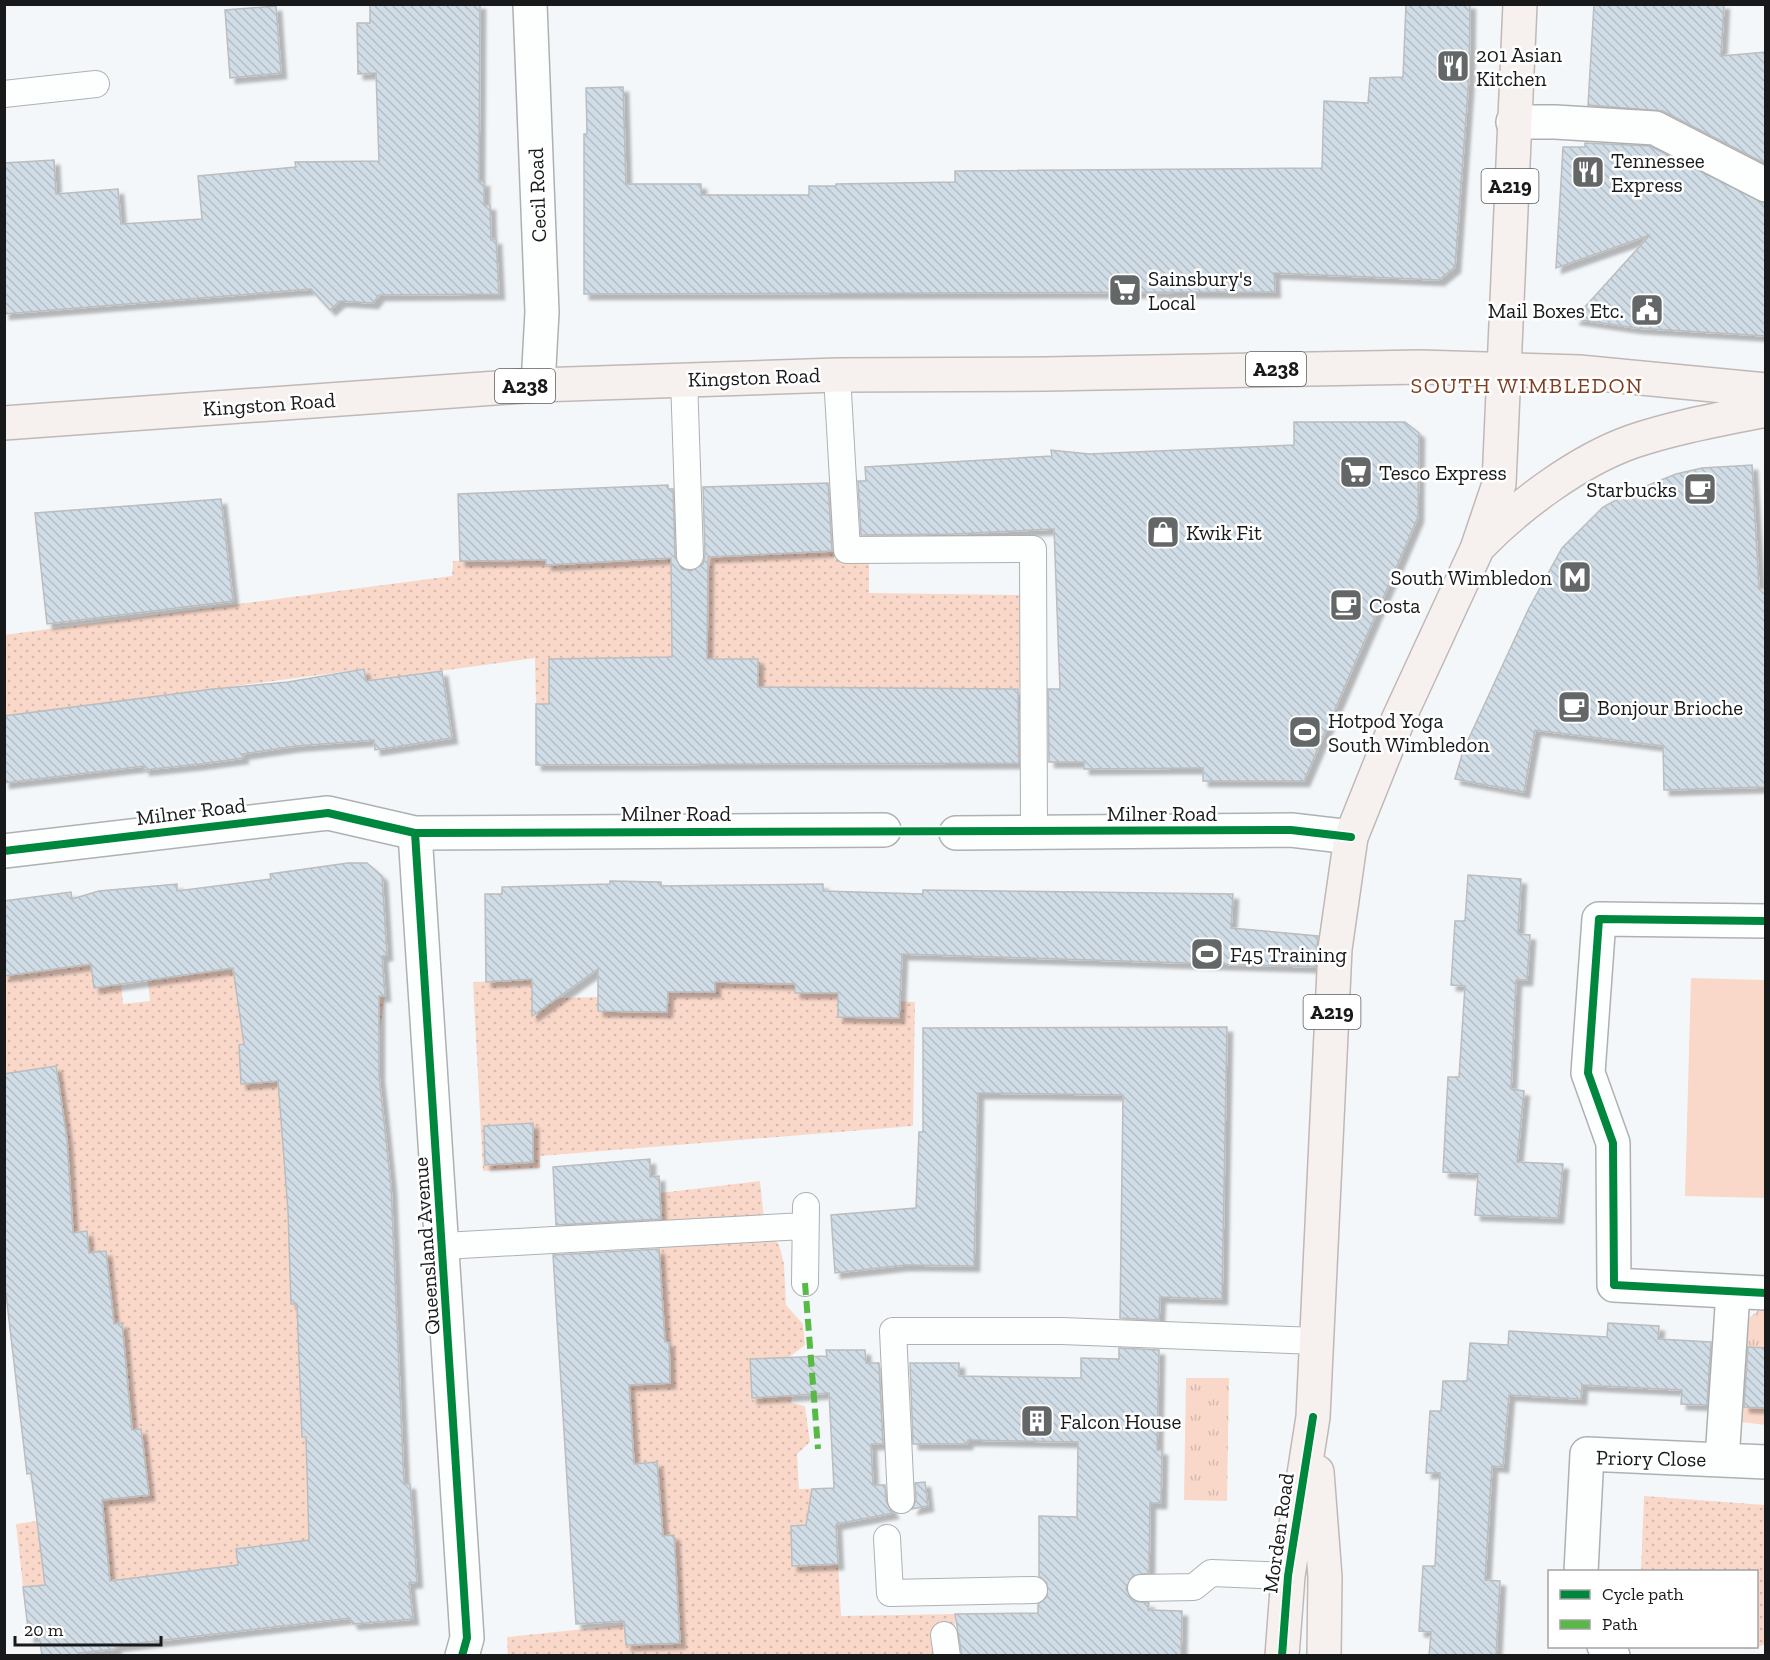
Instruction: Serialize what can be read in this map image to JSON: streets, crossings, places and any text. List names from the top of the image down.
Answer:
{
  "streets": {
    "main road": [
      "A219",
      "A238",
      "Kingston Road",
      "Morden Road"
    ],
    "street": [
      "Cecil Road",
      "Milner Road",
      "Queensland Avenue",
      "Priory Close"
    ]
  },
  "crossings": [
    ["A219", "A238"],
    ["A219", "Kingston Road"],
    ["A219", "Morden Road"],
    ["Cecil Road", "Kingston Road"],
    ["A238", "Kingston Road"],
    ["A238", "Morden Road"],
    ["Kingston Road", "Morden Road"],
    ["Milner Road", "Queensland Avenue"],
    ["Milner Road", "Morden Road"]
  ],
  "districts": ["SOUTH WIMBLEDON"],
  "places": {
    "restaurant": ["201 Asian Kitchen", "Tennessee Express"],
    "supermarket": ["Sainsbury's Local", "Tesco Express"],
    "public building": ["Mail Boxes Etc."],
    "cafe": ["Starbucks", "Costa", "Bonjour Brioche"],
    "shop": ["Kwik Fit"],
    "metro station": ["South Wimbledon"],
    "sports": ["Hotpod Yoga South Wimbledon", "F45 Training"],
    "building": ["Falcon House"]
  },
  "legend": ["Cycle path", "Path"],
  "scale_bar": "20 m"
}
